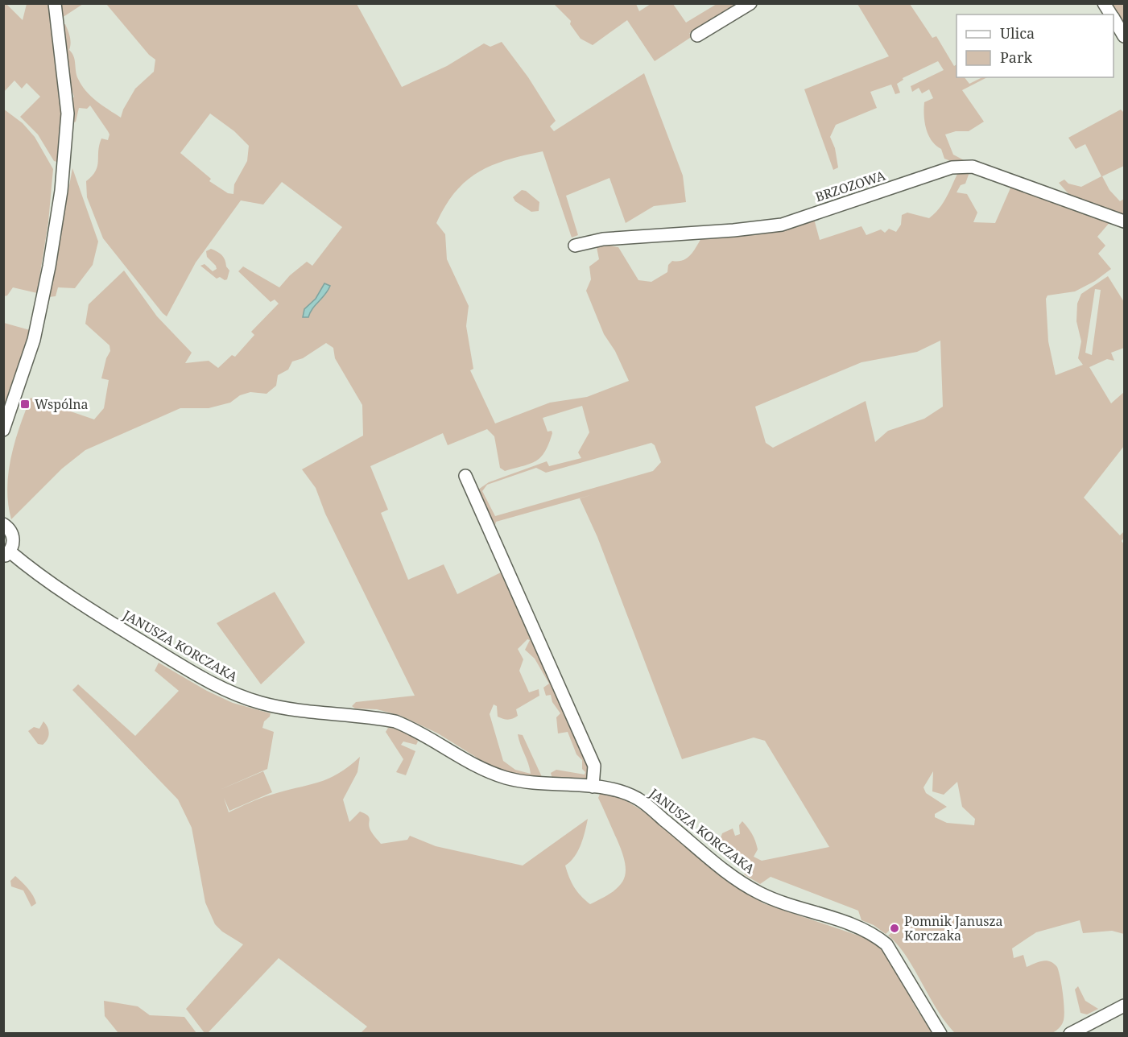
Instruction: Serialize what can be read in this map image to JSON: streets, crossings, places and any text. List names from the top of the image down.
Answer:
{
  "streets": {
    "street": ["BRZOZOWA", "JANUSZA KORCZAKA"]
  },
  "places": {
    "transit": ["Wspólna"],
    "other": ["Pomnik Janusza Korczaka"]
  },
  "legend": ["Ulica", "Park"]
}
